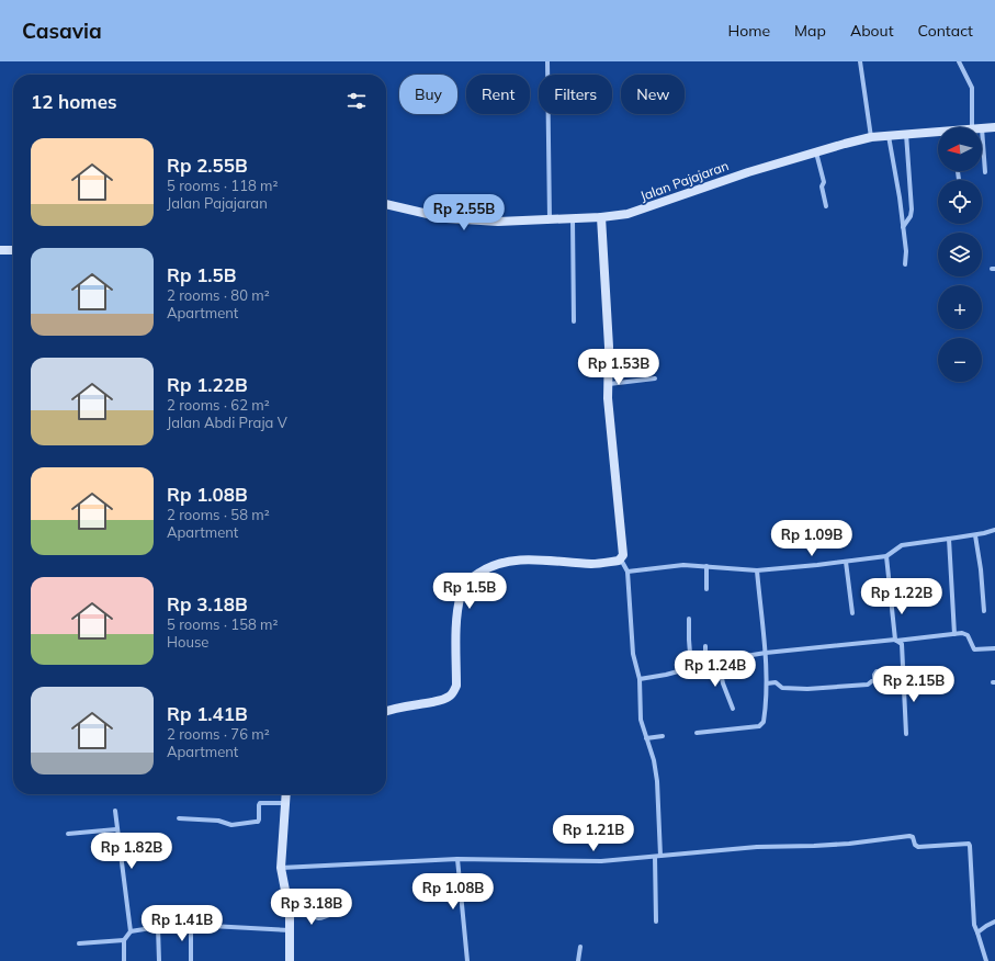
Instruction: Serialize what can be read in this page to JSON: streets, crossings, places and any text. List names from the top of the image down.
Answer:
{
  "streets": {
    "street": ["Jalan Pajajaran"]
  },
  "north": "left",
  "page": {
    "header": "Casavia",
    "nav": [
      "Home",
      "Map",
      "About",
      "Contact"
    ],
    "chip": [
      "Buy",
      "Rent",
      "Filters",
      "New"
    ],
    "heading": "12 homes",
    "map_buttons": ["+", "−"],
    "list": [
      {
        "name": "Rp 2.55B",
        "note": "5 rooms · 118 m² · Jalan Pajajaran"
      },
      {
        "name": "Rp 1.5B",
        "note": "2 rooms · 80 m² · Apartment"
      },
      {
        "name": "Rp 1.22B",
        "note": "2 rooms · 62 m² · Jalan Abdi Praja V"
      },
      {
        "name": "Rp 1.08B",
        "note": "2 rooms · 58 m² · Apartment"
      },
      {
        "name": "Rp 3.18B",
        "note": "5 rooms · 158 m² · House"
      },
      {
        "name": "Rp 1.41B",
        "note": "2 rooms · 76 m² · Apartment"
      }
    ],
    "price": [
      "Rp 2.55B",
      "Rp 1.53B",
      "Rp 1.09B",
      "Rp 1.5B",
      "Rp 1.22B",
      "Rp 1.24B",
      "Rp 2.15B",
      "Rp 1.21B",
      "Rp 1.82B",
      "Rp 1.08B",
      "Rp 3.18B",
      "Rp 1.41B"
    ]
  }
}
